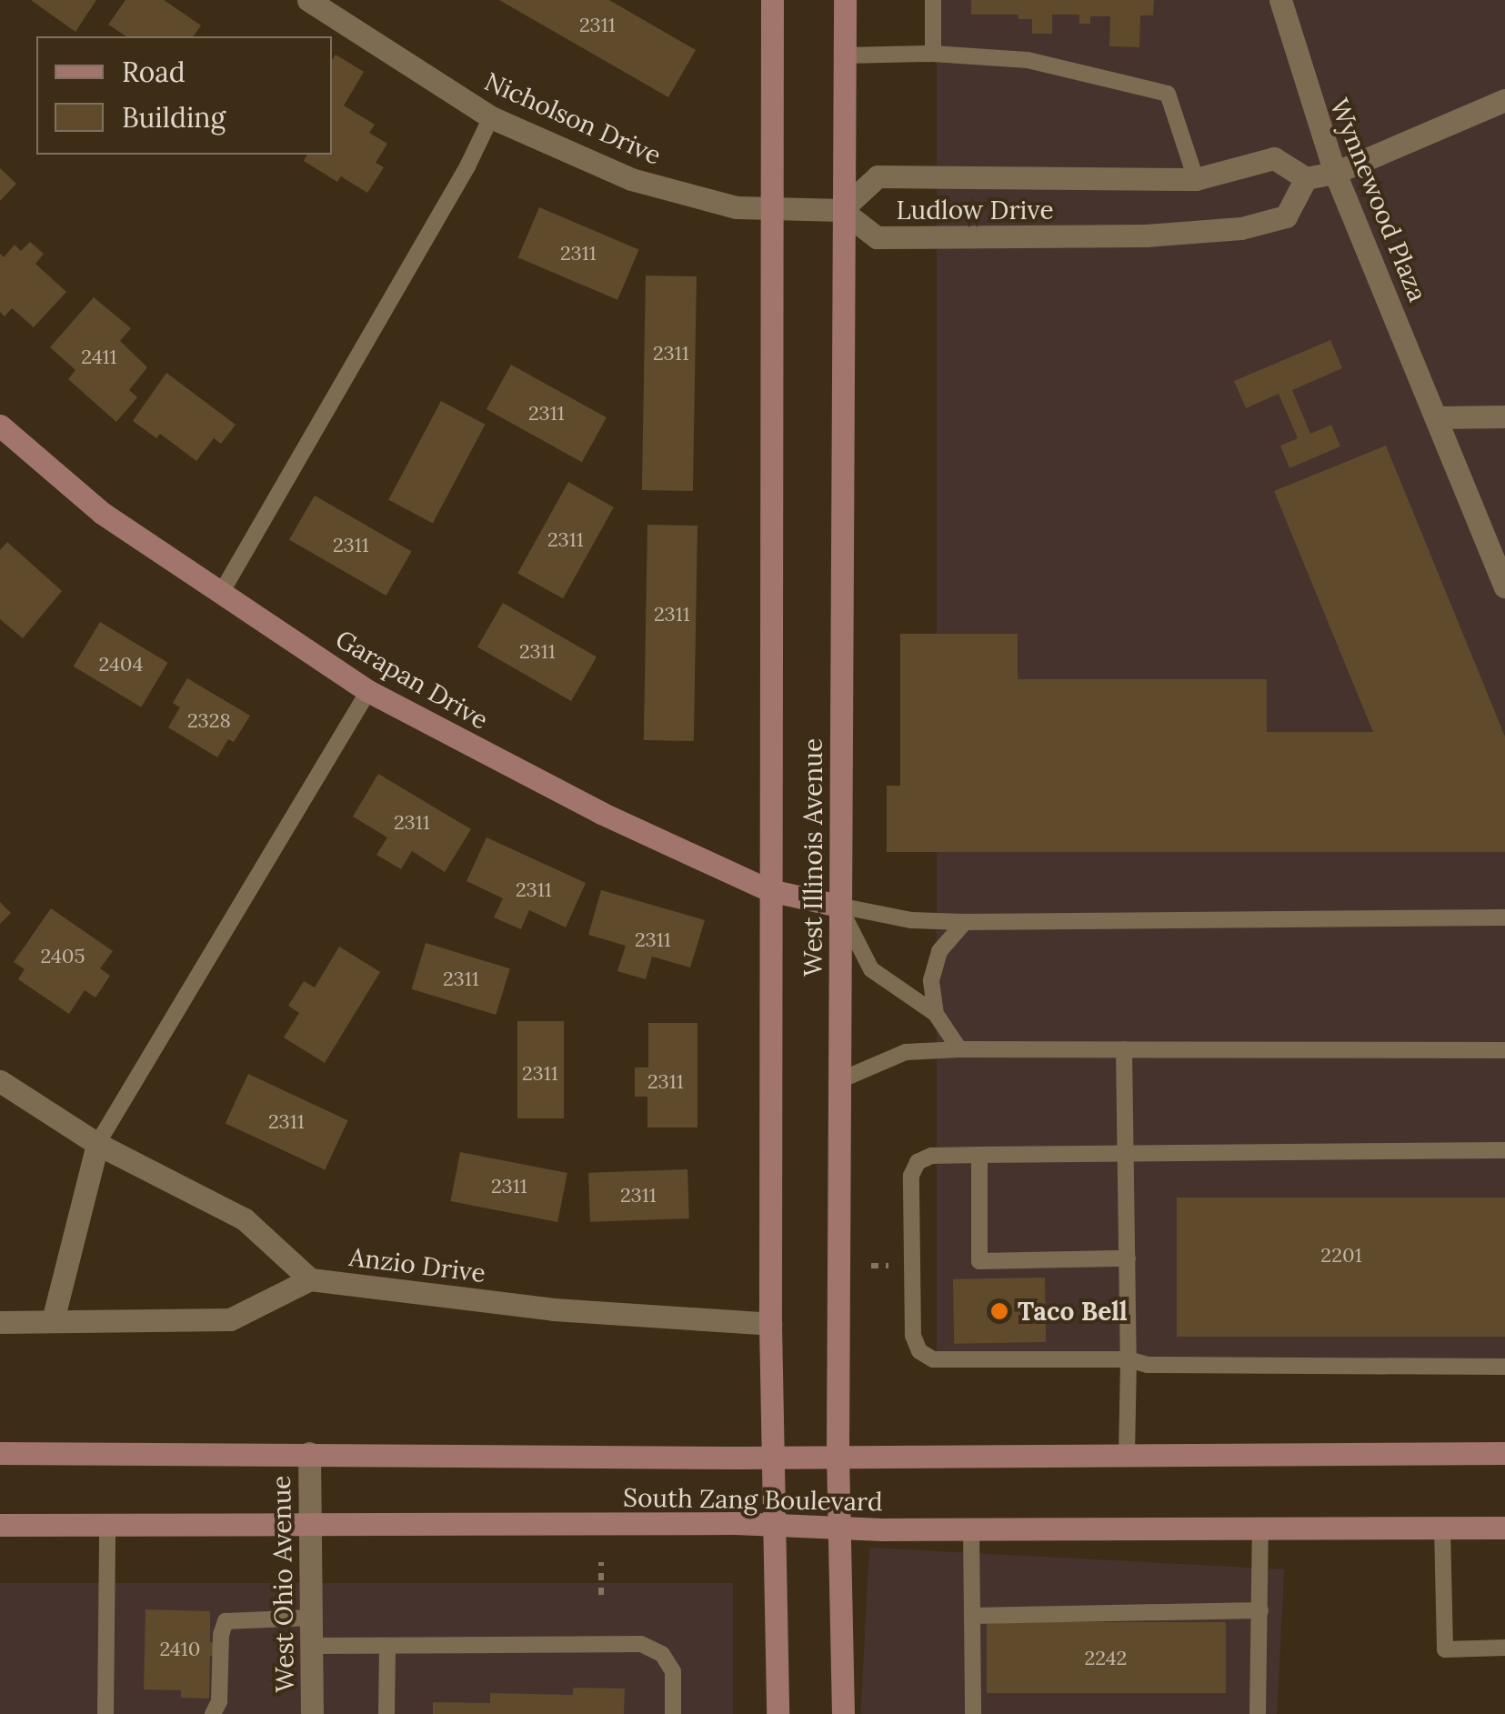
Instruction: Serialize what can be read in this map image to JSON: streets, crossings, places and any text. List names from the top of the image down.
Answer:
{
  "streets": {
    "main road": ["Garapan Drive", "West Illinois Avenue", "South Zang Boulevard"],
    "street": [
      "Nicholson Drive",
      "Wynnewood Plaza",
      "Ludlow Drive",
      "Anzio Drive",
      "West Ohio Avenue"
    ]
  },
  "crossings": [
    ["Nicholson Drive", "Ludlow Drive"],
    ["Nicholson Drive", "West Illinois Avenue"],
    ["Ludlow Drive", "West Illinois Avenue"],
    ["Garapan Drive", "West Illinois Avenue"],
    ["West Illinois Avenue", "Anzio Drive"],
    ["West Illinois Avenue", "South Zang Boulevard"],
    ["South Zang Boulevard", "West Ohio Avenue"]
  ],
  "places": ["Taco Bell"],
  "house_numbers": [
    "2311",
    "2311",
    "2311",
    "2411",
    "2311",
    "2311",
    "2311",
    "2311",
    "2311",
    "2404",
    "2328",
    "2311",
    "2311",
    "2311",
    "2405",
    "2311",
    "2311",
    "2311",
    "2311",
    "2311",
    "2311",
    "2201",
    "2410",
    "2242"
  ],
  "legend": ["Road", "Building"]
}
